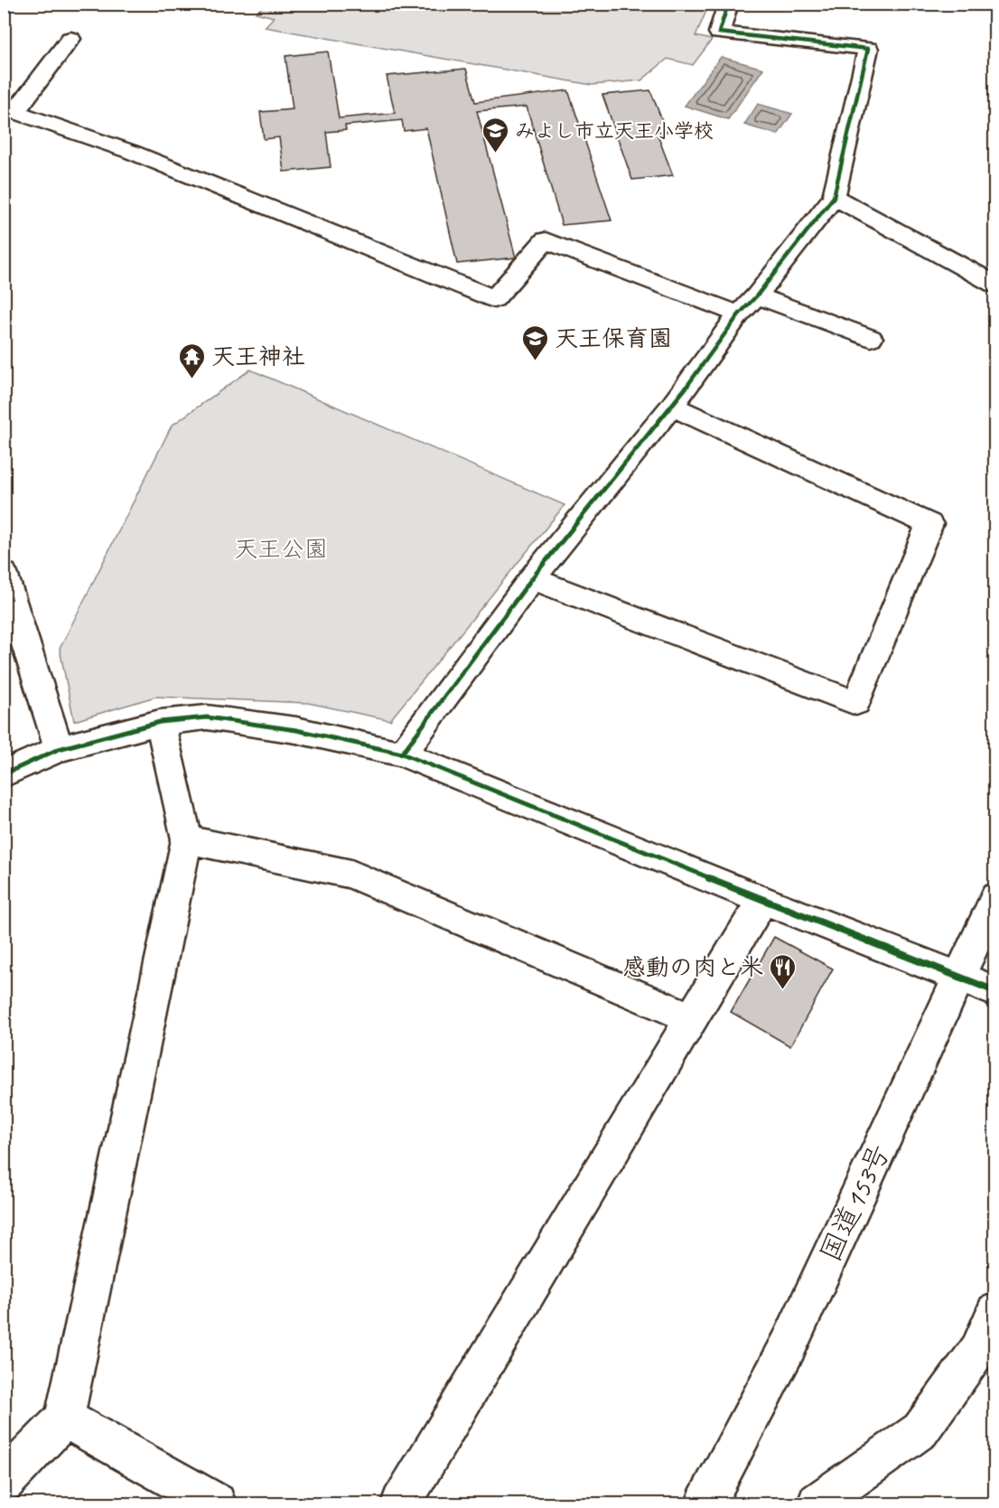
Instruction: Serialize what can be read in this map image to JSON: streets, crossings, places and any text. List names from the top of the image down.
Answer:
{
  "streets": {
    "main road": ["国道153号"]
  },
  "parks": ["天王公園"],
  "places": {
    "school or university": ["みよし市立天王小学校", "天王保育園"],
    "temple": ["天王神社"],
    "restaurant": ["感動の肉と米"]
  }
}
